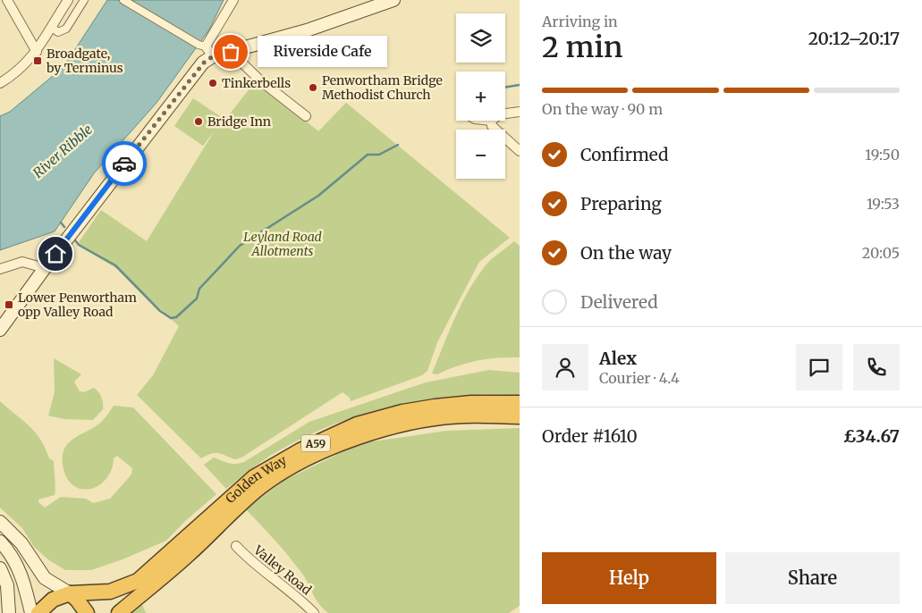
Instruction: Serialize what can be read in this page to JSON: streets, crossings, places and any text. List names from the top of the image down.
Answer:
{
  "streets": {
    "highway": ["A59", "Golden Way"],
    "street": ["Valley Road"]
  },
  "crossings": [
    ["A59", "Golden Way"]
  ],
  "water": ["River Ribble"],
  "parks": ["Leyland Road Allotments"],
  "places": {
    "other": [
      "Riverside Cafe",
      "Tinkerbells",
      "Penwortham Bridge Methodist Church",
      "Bridge Inn"
    ],
    "transit": ["Broadgate, by Terminus", "Lower Penwortham opp Valley Road"]
  },
  "page": {
    "heading": ["2 min", "Arriving in", "20:12–20:17"],
    "panel": [
      "Alex",
      "Courier · 4.4",
      "Order #1610",
      "£34.67"
    ],
    "map_buttons": ["+", "−"],
    "bubble": "Riverside Cafe",
    "bar": "On the way · 90 m",
    "list": [
      ["Confirmed", "19:50"],
      ["Preparing", "19:53"],
      ["On the way", "20:05"],
      "Delivered"
    ],
    "buttons": ["Help", "Share"]
  }
}
